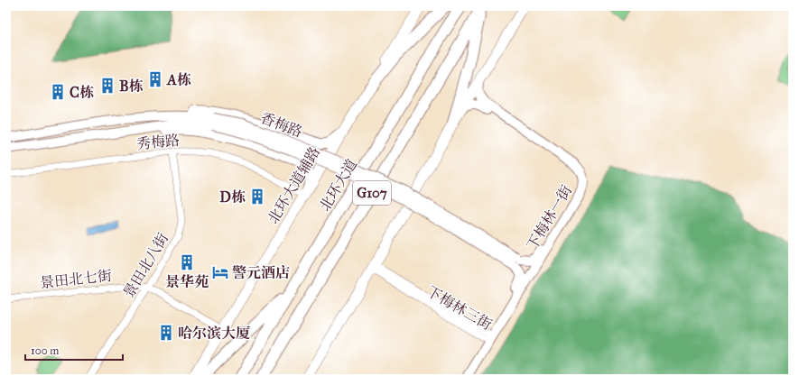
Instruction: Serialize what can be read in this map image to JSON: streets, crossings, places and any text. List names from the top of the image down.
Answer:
{
  "streets": {
    "highway": ["北环大道", "G107"],
    "main road": ["香梅路", "北环大道辅路", "下梅林一街"],
    "street": [
      "秀梅路",
      "景田北八街",
      "景田北七街",
      "下梅林三街"
    ]
  },
  "crossings": [
    ["香梅路", "下梅林一街"],
    ["秀梅路", "北环大道辅路"],
    ["秀梅路", "景田北八街"],
    ["北环大道辅路", "景田北七街"],
    ["下梅林一街", "下梅林三街"],
    ["景田北八街", "景田北七街"]
  ],
  "places": {
    "building": [
      "A栋",
      "B栋",
      "C栋",
      "D栋",
      "景华苑",
      "哈尔滨大厦"
    ],
    "hotel": ["警元酒店"]
  },
  "scale_bar": "100 m"
}
